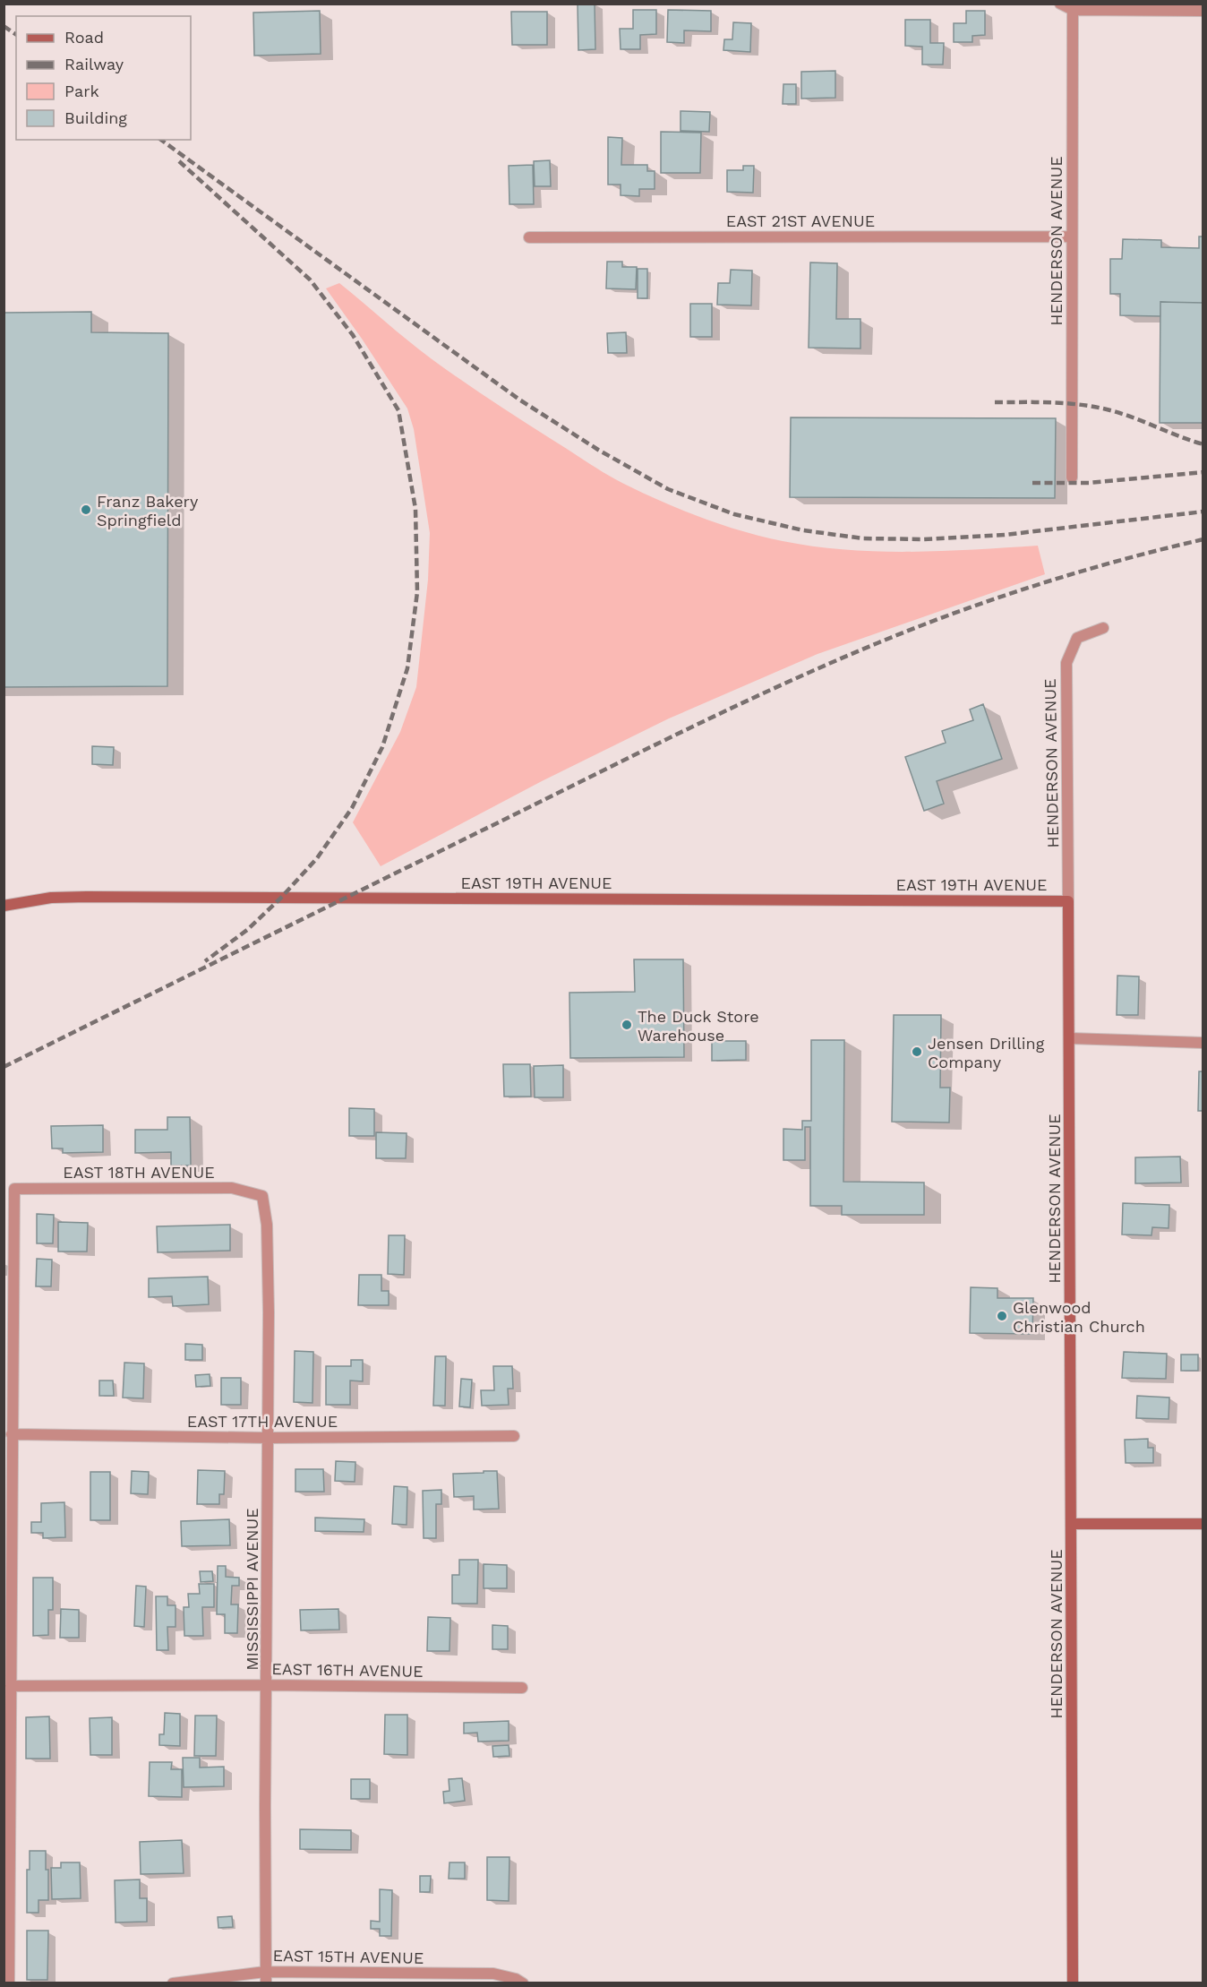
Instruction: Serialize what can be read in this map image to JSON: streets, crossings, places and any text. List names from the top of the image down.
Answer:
{
  "streets": {
    "street": [
      "EAST 21ST AVENUE",
      "HENDERSON AVENUE",
      "EAST 19TH AVENUE",
      "EAST 18TH AVENUE",
      "EAST 17TH AVENUE",
      "MISSISSIPPI AVENUE",
      "EAST 16TH AVENUE",
      "EAST 15TH AVENUE"
    ]
  },
  "crossings": [
    ["EAST 21ST AVENUE", "HENDERSON AVENUE"],
    ["HENDERSON AVENUE", "EAST 19TH AVENUE"],
    ["EAST 18TH AVENUE", "EAST 17TH AVENUE"],
    ["EAST 18TH AVENUE", "MISSISSIPPI AVENUE"],
    ["EAST 17TH AVENUE", "MISSISSIPPI AVENUE"],
    ["MISSISSIPPI AVENUE", "EAST 16TH AVENUE"],
    ["MISSISSIPPI AVENUE", "EAST 15TH AVENUE"]
  ],
  "places": [
    "Franz Bakery Springfield",
    "The Duck Store Warehouse",
    "Jensen Drilling Company",
    "Glenwood Christian Church"
  ],
  "legend": [
    "Road",
    "Railway",
    "Park",
    "Building"
  ]
}
